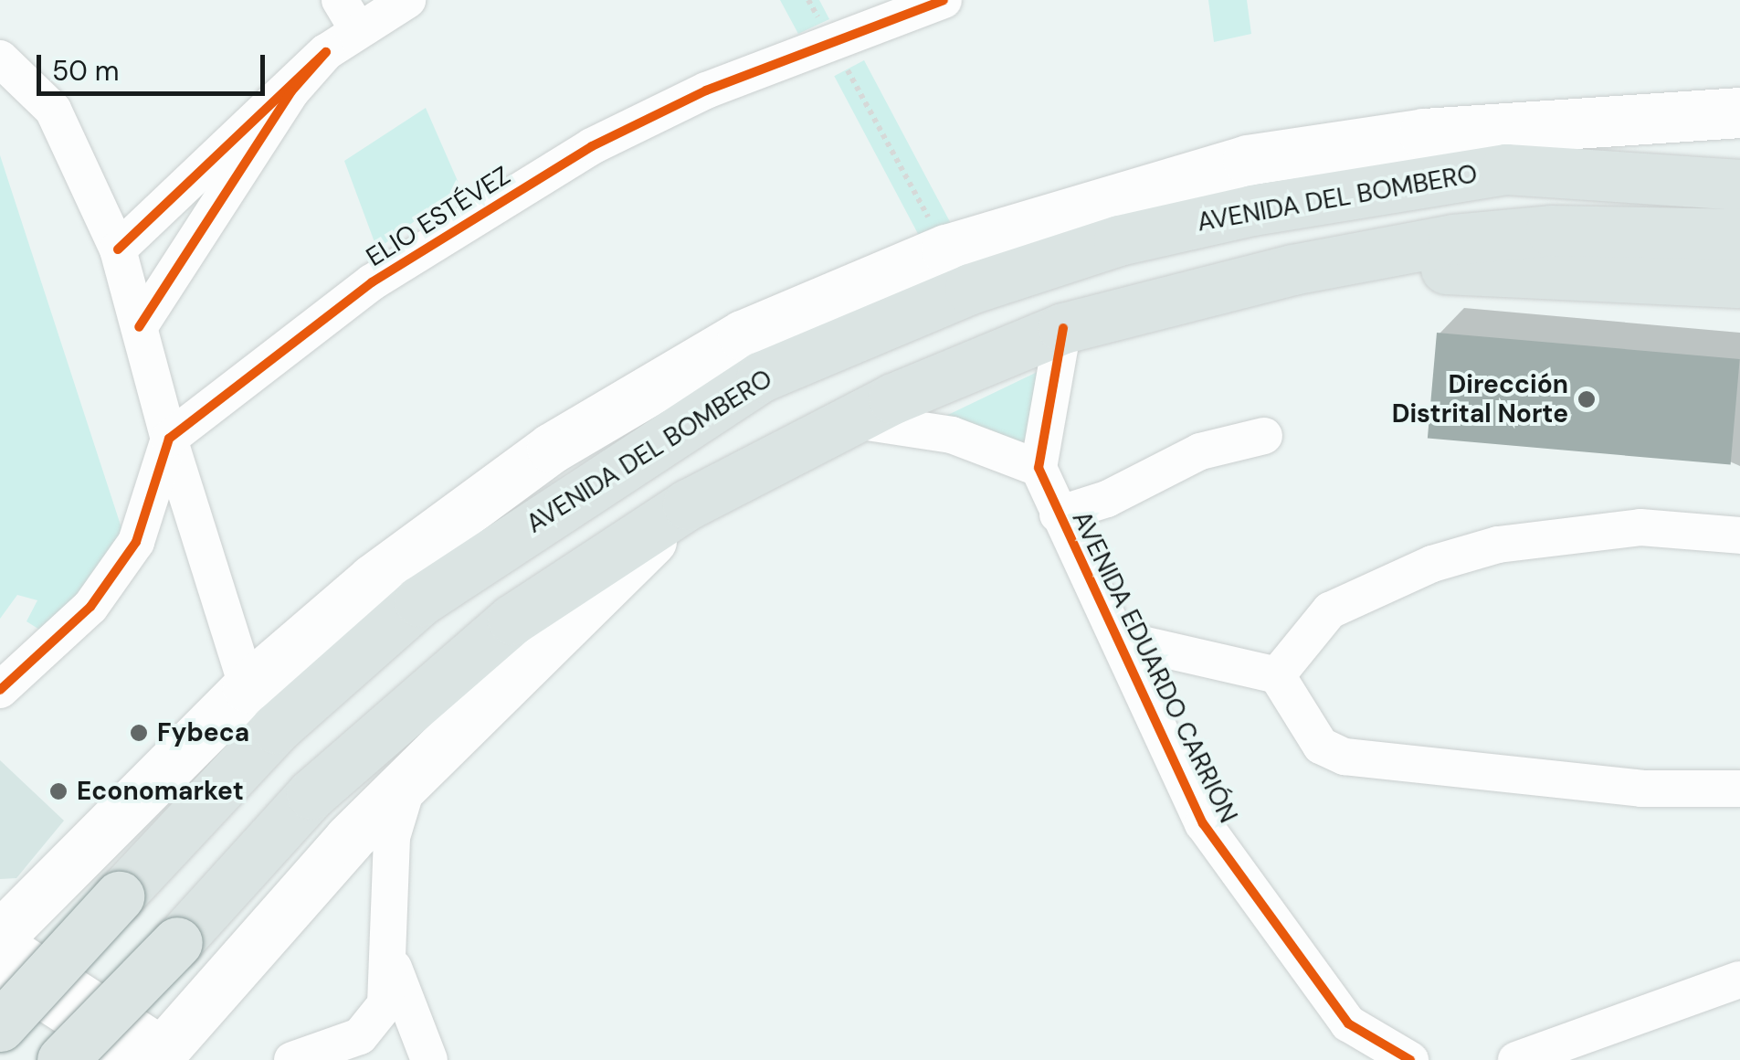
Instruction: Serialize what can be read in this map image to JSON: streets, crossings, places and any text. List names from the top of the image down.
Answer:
{
  "streets": {
    "main road": ["AVENIDA DEL BOMBERO"],
    "street": ["ELIO ESTÉVEZ", "AVENIDA EDUARDO CARRIÓN"]
  },
  "places": ["Dirección Distrital Norte", "Fybeca", "Economarket"],
  "scale_bar": "50 m"
}
